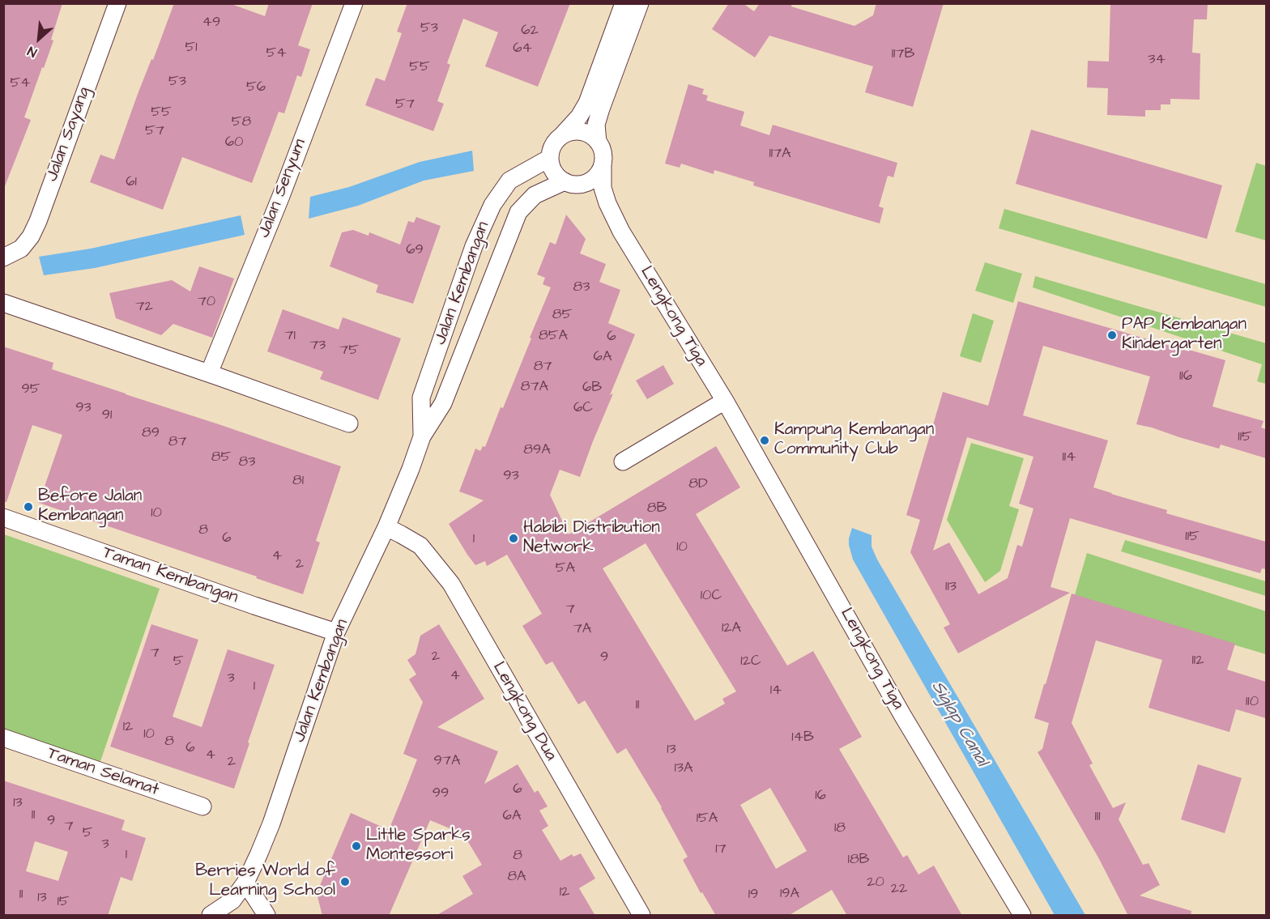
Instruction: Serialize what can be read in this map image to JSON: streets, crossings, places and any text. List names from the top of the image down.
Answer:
{
  "streets": {
    "street": [
      "Jalan Sayang",
      "Jalan Senyum",
      "Jalan Kembangan",
      "Lengkong Tiga",
      "Taman Kembangan",
      "Lengkong Dua",
      "Taman Selamat"
    ]
  },
  "crossings": [
    ["Jalan Kembangan", "Lengkong Tiga"],
    ["Jalan Kembangan", "Taman Kembangan"],
    ["Jalan Kembangan", "Lengkong Dua"]
  ],
  "water": ["Siglap Canal"],
  "places": [
    "PAP Kembangan Kindergarten",
    "Kampung Kembangan Community Club",
    "Before Jalan Kembangan",
    "Habibi Distribution Network",
    "Little Sparks Montessori",
    "Berries World of Learning School"
  ],
  "house_numbers": [
    "49",
    "53",
    "62",
    "51",
    "64",
    "54",
    "117B",
    "34",
    "55",
    "53",
    "54",
    "56",
    "57",
    "55",
    "58",
    "57",
    "60",
    "117A",
    "61",
    "69",
    "83",
    "70",
    "72",
    "85",
    "71",
    "85A",
    "6",
    "73",
    "75",
    "6A",
    "87",
    "116",
    "87A",
    "6B",
    "95",
    "93",
    "6C",
    "91",
    "89",
    "115",
    "87",
    "89A",
    "85",
    "114",
    "83",
    "93",
    "81",
    "8D",
    "8B",
    "10",
    "8",
    "115",
    "6",
    "1",
    "10",
    "4",
    "2",
    "5A",
    "113",
    "10C",
    "7",
    "12A",
    "7A",
    "7",
    "2",
    "9",
    "112",
    "5",
    "12C",
    "4",
    "3",
    "1",
    "14",
    "110",
    "11",
    "12",
    "10",
    "14B",
    "8",
    "6",
    "13",
    "4",
    "97A",
    "2",
    "13A",
    "6",
    "99",
    "16",
    "13",
    "11",
    "6A",
    "111",
    "15A",
    "9",
    "7",
    "18",
    "5",
    "3",
    "17",
    "1",
    "8",
    "18B",
    "8A",
    "20",
    "22",
    "12",
    "19A",
    "11",
    "19",
    "13",
    "15"
  ],
  "north": "bottom left"
}
